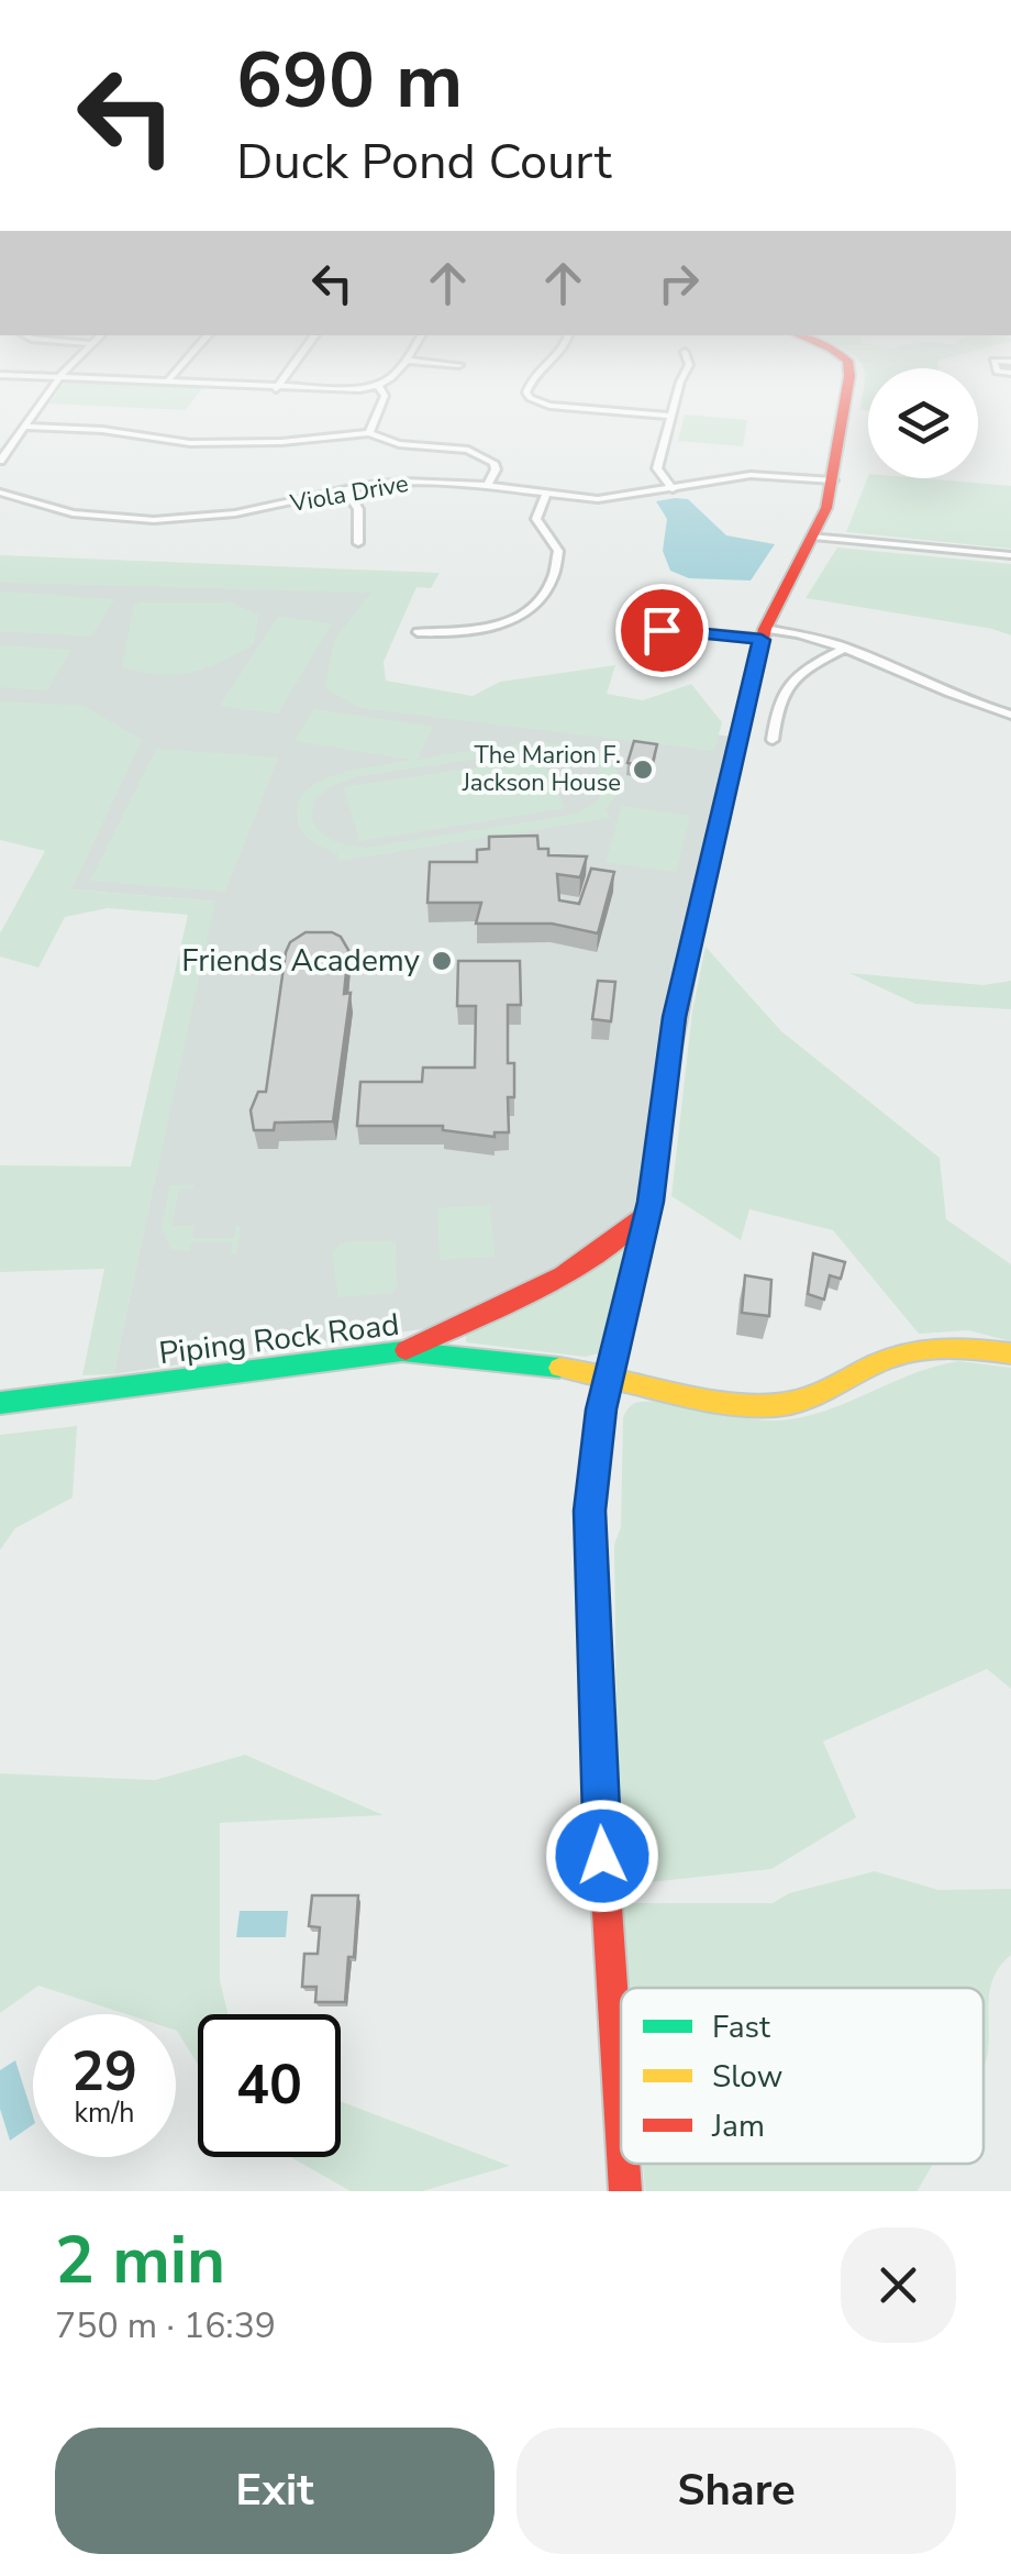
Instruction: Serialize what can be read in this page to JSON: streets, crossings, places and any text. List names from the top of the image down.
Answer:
{
  "streets": {
    "street": ["Viola Drive", "Piping Rock Road"]
  },
  "places": ["The Marion F. Jackson House", "Friends Academy"],
  "legend": ["Fast", "Slow", "Jam"],
  "page": {
    "turn": ["690 m", "Duck Pond Court"],
    "speed": "29 km/h",
    "limit": "40",
    "heading": ["2 min", "750 m · 16:39"],
    "buttons": ["Exit", "Share"]
  }
}
